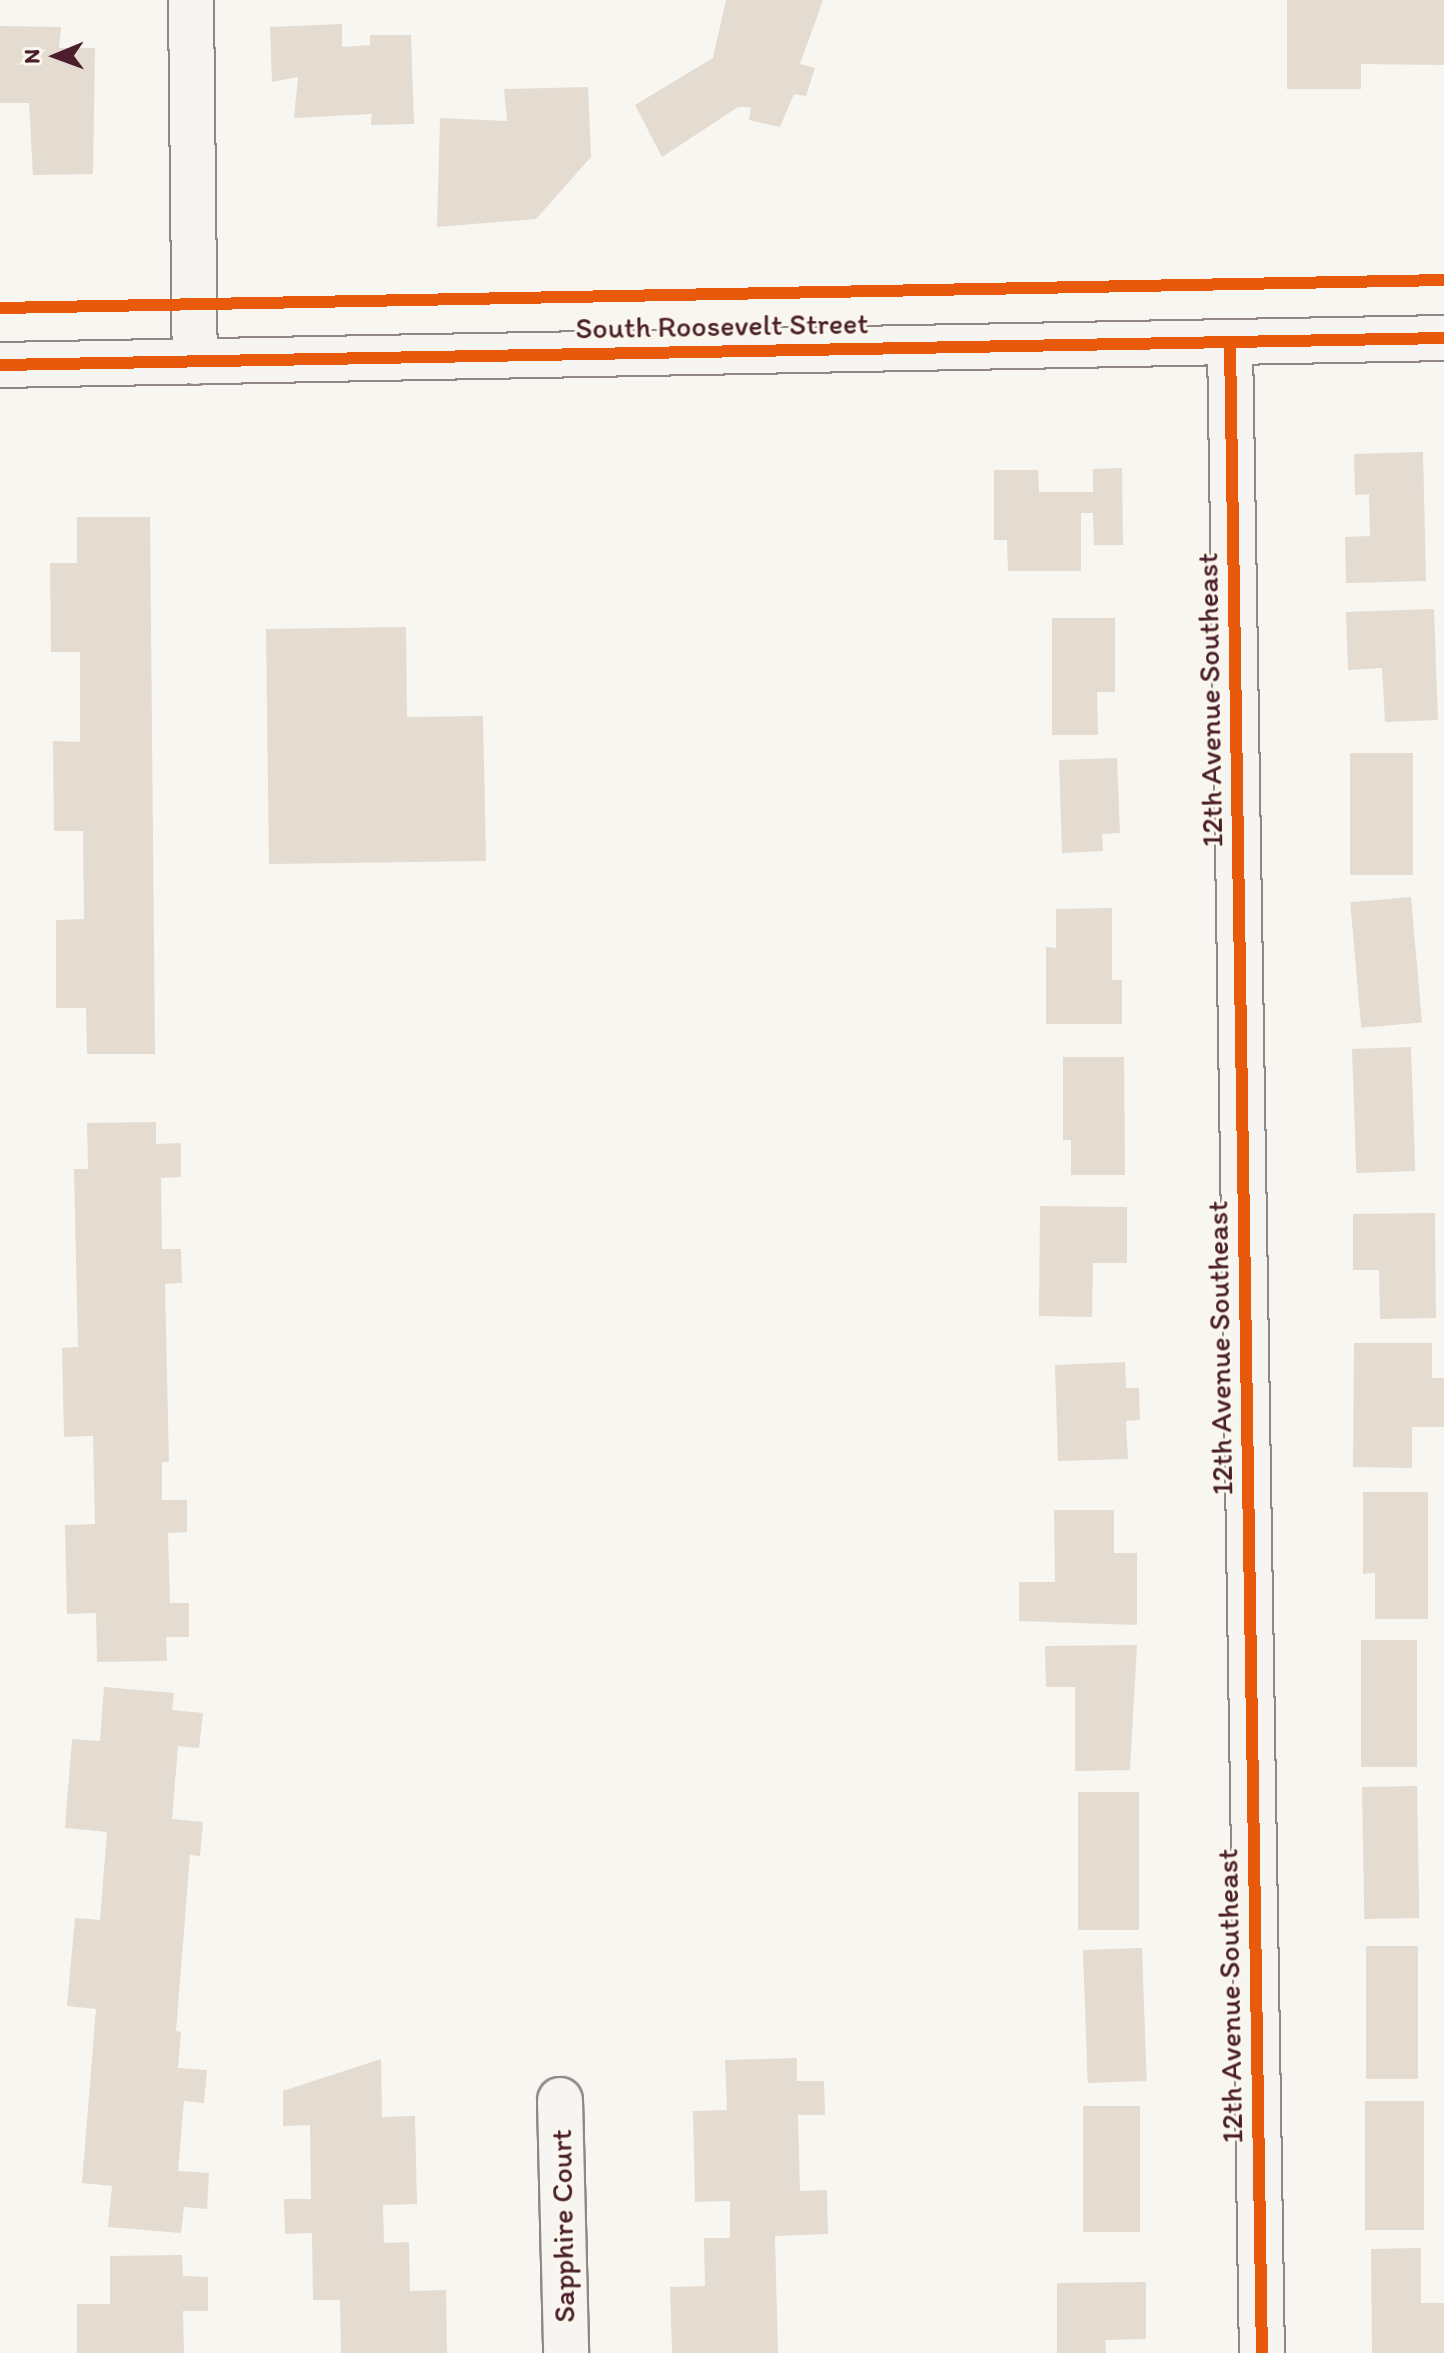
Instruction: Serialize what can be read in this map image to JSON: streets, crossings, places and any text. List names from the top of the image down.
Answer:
{
  "streets": {
    "street": ["South Roosevelt Street", "12th Avenue Southeast", "Sapphire Court"]
  },
  "crossings": [
    ["South Roosevelt Street", "12th Avenue Southeast"]
  ],
  "north": "left"
}
